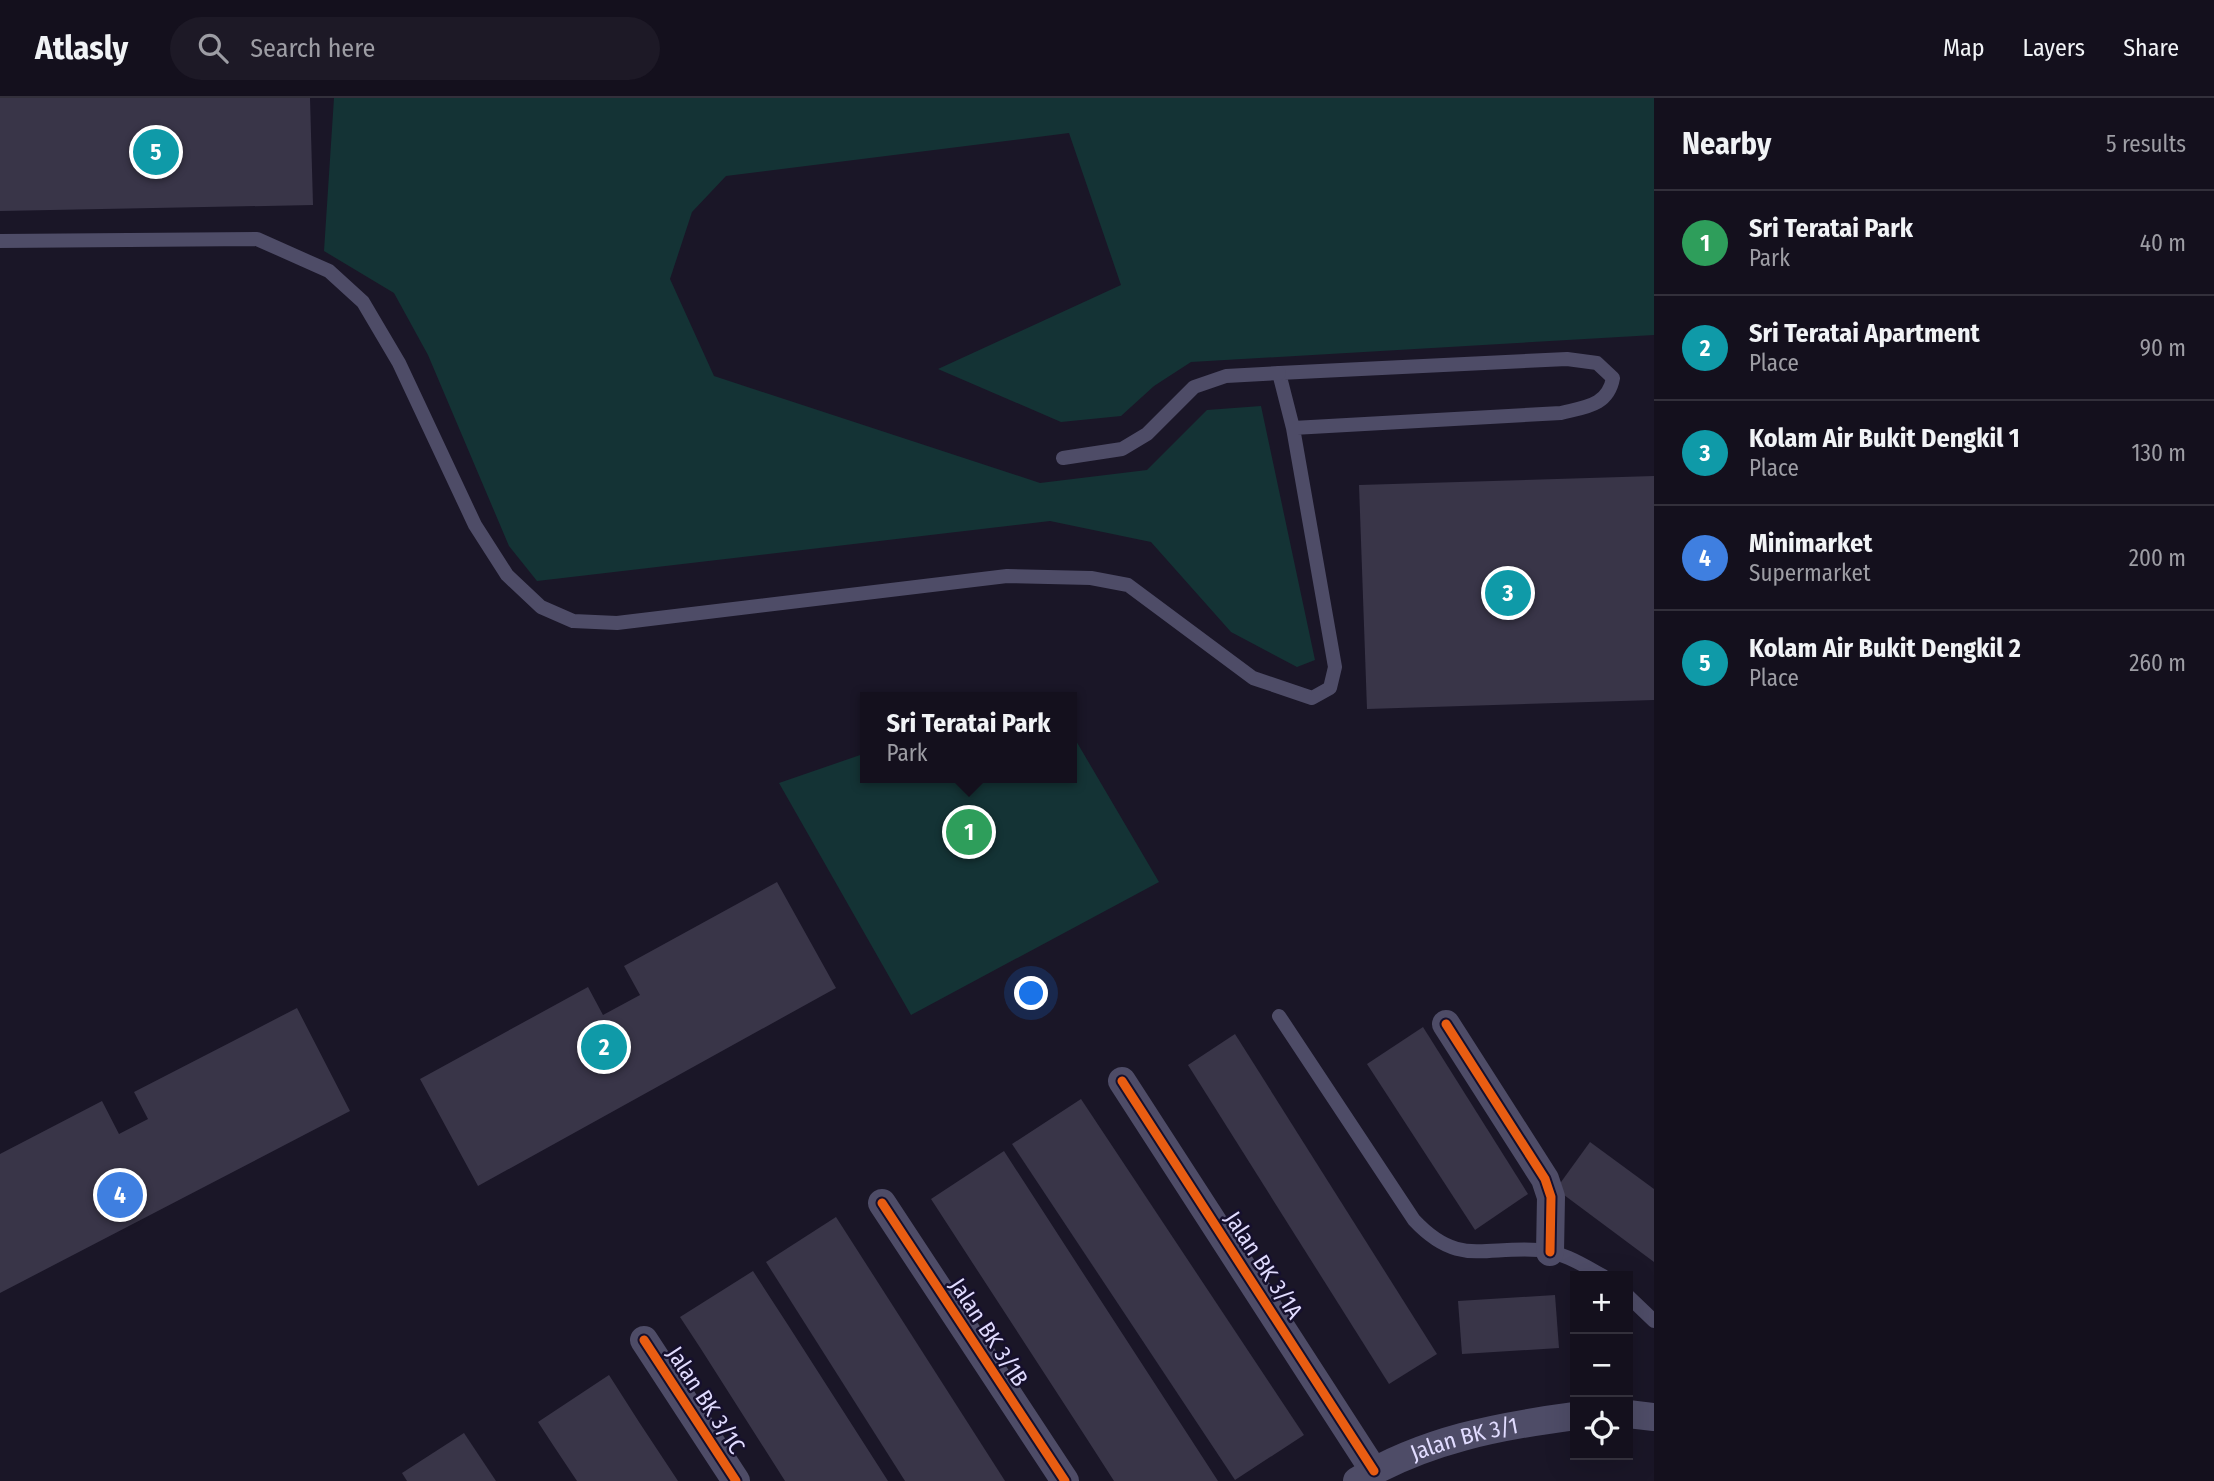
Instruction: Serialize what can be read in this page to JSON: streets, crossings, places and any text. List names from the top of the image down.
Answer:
{
  "streets": {
    "street": [
      "Jalan BK 3/1A",
      "Jalan BK 3/1B",
      "Jalan BK 3/1C",
      "Jalan BK 3/1"
    ]
  },
  "crossings": [
    ["Jalan BK 3/1A", "Jalan BK 3/1"]
  ],
  "page": {
    "header": "Atlasly",
    "search": "Search here",
    "nav": ["Map", "Layers", "Share"],
    "heading": ["Nearby", "5 results"],
    "pins": [
      "5",
      "3",
      "1",
      "2",
      "4"
    ],
    "list": [
      {
        "mark": "1",
        "name": "Sri Teratai Park",
        "note": "Park",
        "value": "40 m"
      },
      {
        "mark": "2",
        "name": "Sri Teratai Apartment",
        "note": "Place",
        "value": "90 m"
      },
      {
        "mark": "3",
        "name": "Kolam Air Bukit Dengkil 1",
        "note": "Place",
        "value": "130 m"
      },
      {
        "mark": "4",
        "name": "Minimarket",
        "note": "Supermarket",
        "value": "200 m"
      },
      {
        "mark": "5",
        "name": "Kolam Air Bukit Dengkil 2",
        "note": "Place",
        "value": "260 m"
      }
    ],
    "popup": ["Sri Teratai Park", "Park"],
    "map_buttons": ["+", "−"]
  }
}
